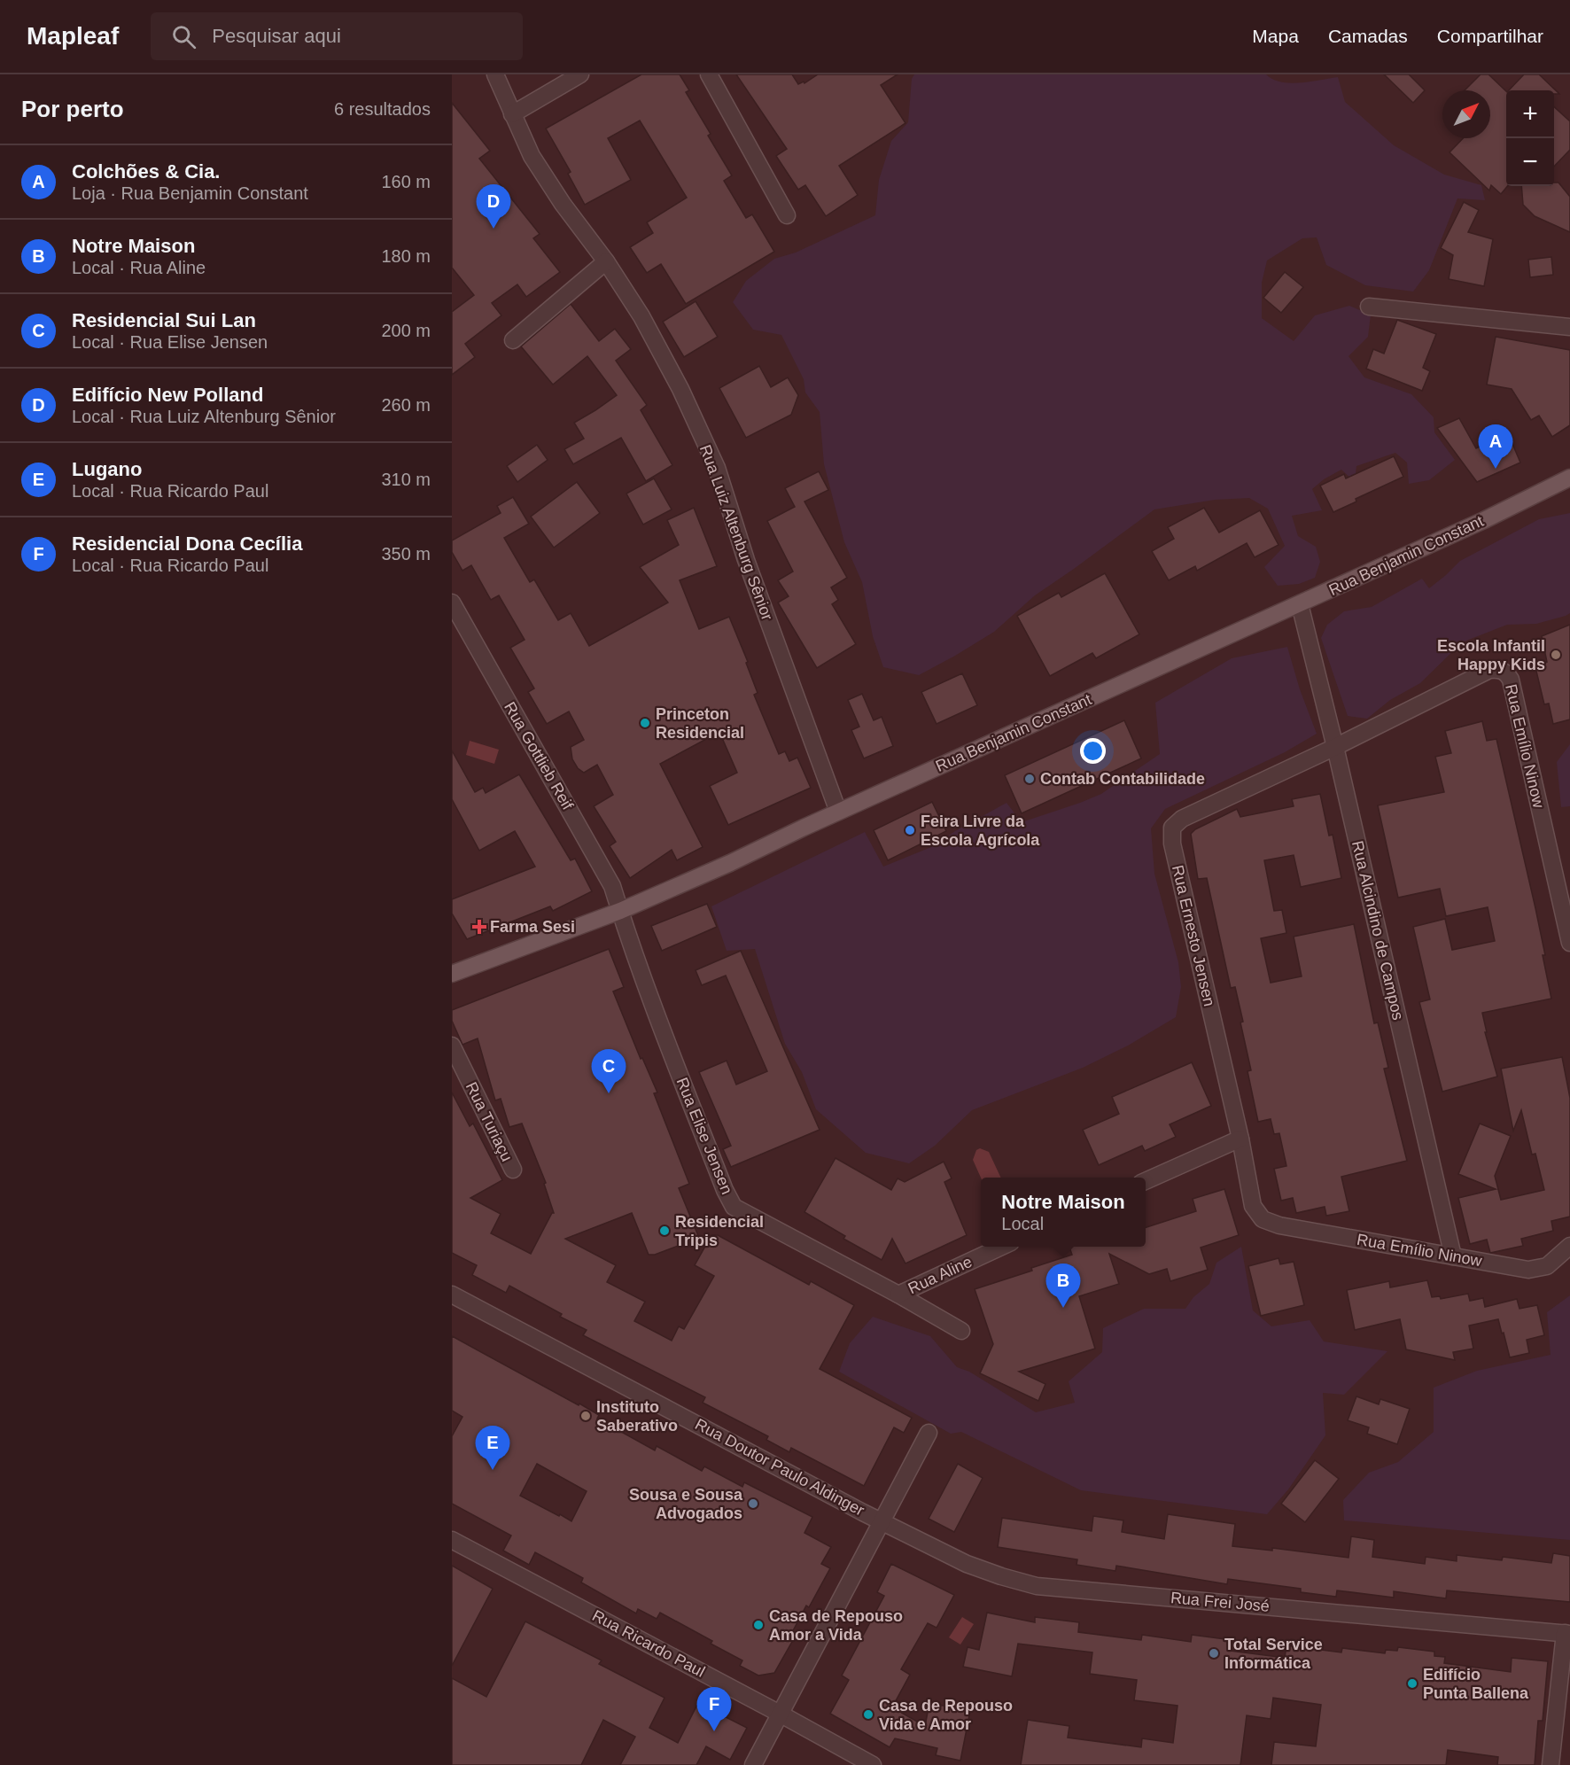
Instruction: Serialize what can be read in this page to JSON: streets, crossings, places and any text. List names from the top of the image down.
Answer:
{
  "streets": {
    "main road": ["Rua Benjamin Constant"],
    "street": [
      "Rua Luiz Altenburg Sênior",
      "Rua Emílio Ninow",
      "Rua Gottlieb Reif",
      "Rua Alcindino de Campos",
      "Rua Ernesto Jensen",
      "Rua Turiaçu",
      "Rua Elise Jensen",
      "Rua Aline",
      "Rua Doutor Paulo Aldinger",
      "Rua Frei José",
      "Rua Ricardo Paul"
    ]
  },
  "crossings": [
    ["Rua Luiz Altenburg Sênior", "Rua Benjamin Constant"],
    ["Rua Benjamin Constant", "Rua Gottlieb Reif"],
    ["Rua Benjamin Constant", "Rua Alcindino de Campos"],
    ["Rua Benjamin Constant", "Rua Elise Jensen"],
    ["Rua Emílio Ninow", "Rua Alcindino de Campos"],
    ["Rua Emílio Ninow", "Rua Ernesto Jensen"],
    ["Rua Gottlieb Reif", "Rua Elise Jensen"],
    ["Rua Alcindino de Campos", "Rua Ernesto Jensen"],
    ["Rua Elise Jensen", "Rua Aline"],
    ["Rua Doutor Paulo Aldinger", "Rua Frei José"]
  ],
  "places": {
    "other": [
      "Escola Infantil Happy Kids",
      "Princeton Residencial",
      "Contab Contabilidade",
      "Feira Livre da Escola Agrícola",
      "Residencial Tripis",
      "Instituto Saberativo",
      "Sousa e Sousa Advogados",
      "Casa de Repouso Amor a Vida",
      "Total Service Informática",
      "Edifício Punta Ballena",
      "Casa de Repouso Vida e Amor"
    ],
    "health": ["Farma Sesi"]
  },
  "north": "top right",
  "page": {
    "header": "Mapleaf",
    "search": "Pesquisar aqui",
    "nav": ["Mapa", "Camadas", "Compartilhar"],
    "heading": ["Por perto", "6 resultados"],
    "map_buttons": ["+", "−"],
    "list": [
      {
        "mark": "A",
        "name": "Colchões & Cia.",
        "note": "Loja · Rua Benjamin Constant",
        "value": "160 m"
      },
      {
        "mark": "B",
        "name": "Notre Maison",
        "note": "Local · Rua Aline",
        "value": "180 m"
      },
      {
        "mark": "C",
        "name": "Residencial Sui Lan",
        "note": "Local · Rua Elise Jensen",
        "value": "200 m"
      },
      {
        "mark": "D",
        "name": "Edifício New Polland",
        "note": "Local · Rua Luiz Altenburg Sênior",
        "value": "260 m"
      },
      {
        "mark": "E",
        "name": "Lugano",
        "note": "Local · Rua Ricardo Paul",
        "value": "310 m"
      },
      {
        "mark": "F",
        "name": "Residencial Dona Cecília",
        "note": "Local · Rua Ricardo Paul",
        "value": "350 m"
      }
    ],
    "pins": [
      "D",
      "A",
      "C",
      "B",
      "E",
      "F"
    ],
    "popup": ["Notre Maison", "Local"]
  }
}
